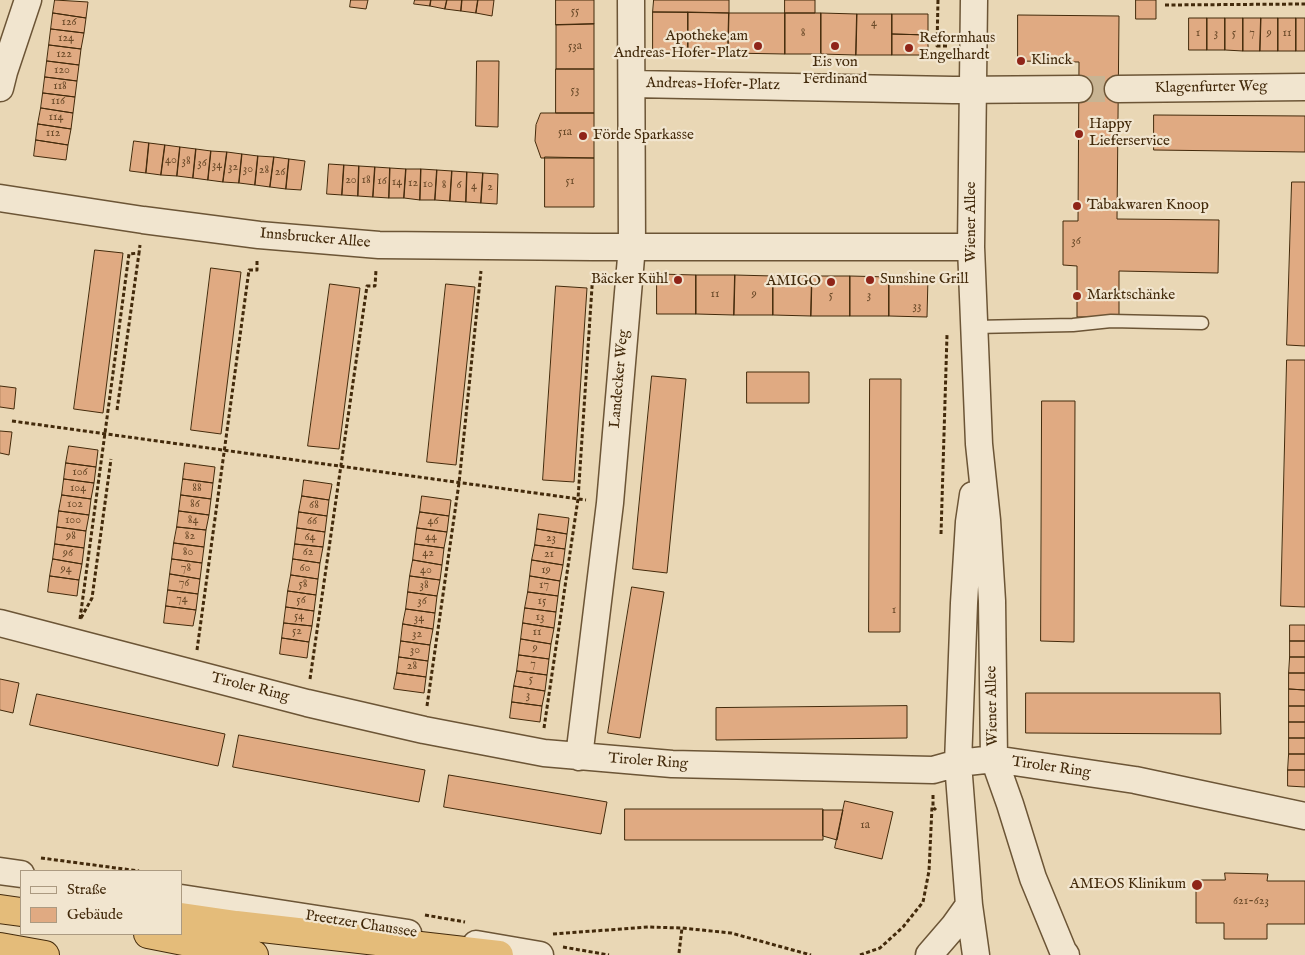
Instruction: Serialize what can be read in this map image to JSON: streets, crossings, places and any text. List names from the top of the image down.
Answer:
{
  "streets": {
    "street": [
      "Andreas-Hofer-Platz",
      "Klagenfurter Weg",
      "Wiener Allee",
      "Innsbrucker Allee",
      "Landecker Weg",
      "Tiroler Ring",
      "Preetzer Chaussee"
    ]
  },
  "crossings": [
    ["Andreas-Hofer-Platz", "Wiener Allee"],
    ["Andreas-Hofer-Platz", "Landecker Weg"],
    ["Wiener Allee", "Tiroler Ring"],
    ["Innsbrucker Allee", "Landecker Weg"],
    ["Landecker Weg", "Tiroler Ring"]
  ],
  "places": [
    "Apotheke am Andreas-Hofer-Platz",
    "Eis von Ferdinand",
    "Reformhaus Engelhardt",
    "Klinck",
    "Happy Lieferservice",
    "Förde Sparkasse",
    "Tabakwaren Knoop",
    "Bäcker Kühl",
    "Sunshine Grill",
    "AMIGO",
    "Marktschänke",
    "AMEOS Klinikum"
  ],
  "house_numbers": [
    "55",
    "126",
    "4",
    "8",
    "1",
    "3",
    "5",
    "7",
    "9",
    "11",
    "124",
    "53a",
    "122",
    "120",
    "118",
    "53",
    "116",
    "114",
    "51a",
    "112",
    "40",
    "38",
    "36",
    "34",
    "32",
    "30",
    "28",
    "26",
    "20",
    "18",
    "16",
    "51",
    "14",
    "12",
    "10",
    "8",
    "6",
    "4",
    "2",
    "36",
    "11",
    "9",
    "5",
    "3",
    "33",
    "106",
    "104",
    "88",
    "102",
    "86",
    "68",
    "100",
    "84",
    "66",
    "46",
    "98",
    "82",
    "64",
    "44",
    "23",
    "80",
    "62",
    "96",
    "42",
    "21",
    "78",
    "60",
    "94",
    "40",
    "19",
    "76",
    "58",
    "38",
    "17",
    "74",
    "56",
    "36",
    "15",
    "1",
    "54",
    "13",
    "34",
    "52",
    "11",
    "32",
    "9",
    "30",
    "7",
    "28",
    "5",
    "3",
    "1a",
    "621-623"
  ],
  "legend": ["Straße", "Gebäude"]
}
